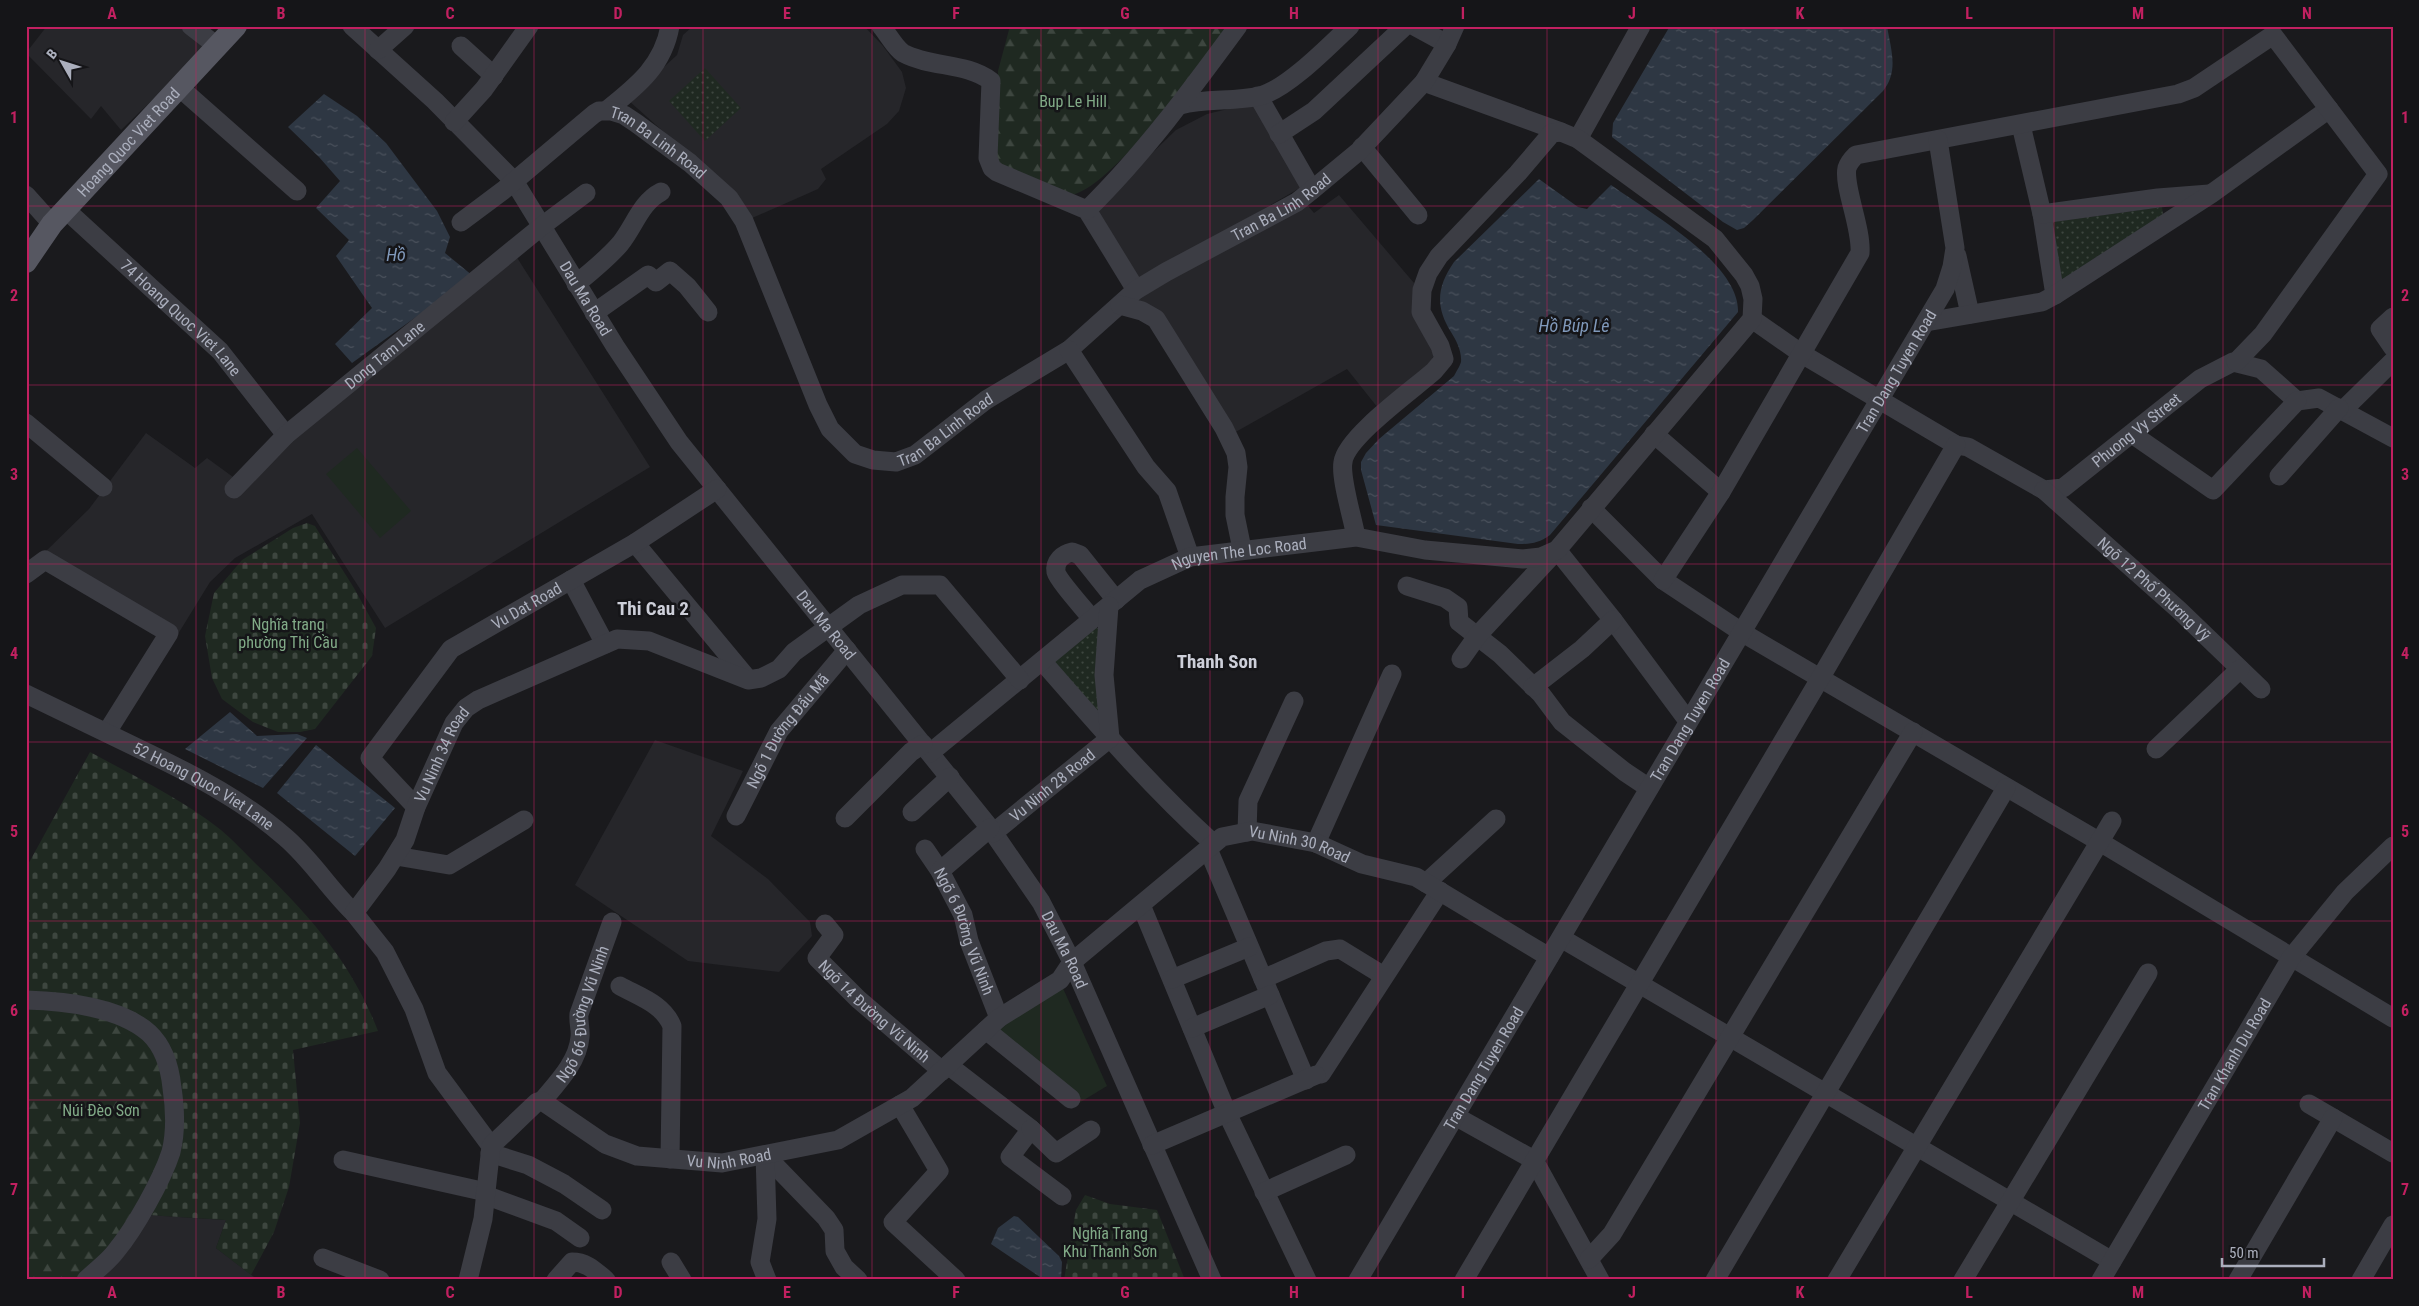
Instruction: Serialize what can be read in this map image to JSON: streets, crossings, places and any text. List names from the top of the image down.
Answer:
{
  "streets": {
    "main road": ["Hoang Quoc Viet Road"],
    "street": [
      "Tran Ba Linh Road",
      "Dau Ma Road",
      "74 Hoang Quoc Viet Lane",
      "Dong Tam Lane",
      "Tran Dang Tuyen Road",
      "Phuong Vy Street",
      "Nguyen The Loc Road",
      "Ngõ 12 Phố Phương Vỹ",
      "Vu Dat Road",
      "Ngõ 1 Đường Đấu Mã",
      "Vu Ninh 34 Road",
      "Vu Ninh 28 Road",
      "52 Hoang Quoc Viet Lane",
      "Vu Ninh 30 Road",
      "Ngõ 6 Đường Vũ Ninh",
      "Ngõ 14 Đường Vũ Ninh",
      "Ngõ 66 Đường Vũ Ninh",
      "Tran Khanh Du Road",
      "Vu Ninh Road"
    ]
  },
  "crossings": [
    ["Hoang Quoc Viet Road", "74 Hoang Quoc Viet Lane"],
    ["Tran Ba Linh Road", "Dau Ma Road"],
    ["Dau Ma Road", "Dong Tam Lane"],
    ["Dau Ma Road", "Nguyen The Loc Road"],
    ["Dau Ma Road", "Vu Dat Road"],
    ["Dau Ma Road", "Ngõ 1 Đường Đấu Mã"],
    ["Dau Ma Road", "Vu Ninh 28 Road"],
    ["Dau Ma Road", "Vu Ninh 30 Road"],
    ["Dau Ma Road", "Vu Ninh Road"],
    ["74 Hoang Quoc Viet Lane", "Dong Tam Lane"],
    ["Tran Dang Tuyen Road", "Vu Ninh 30 Road"],
    ["Phuong Vy Street", "Ngõ 12 Phố Phương Vỹ"],
    ["Vu Dat Road", "Vu Ninh 34 Road"],
    ["Vu Ninh 34 Road", "52 Hoang Quoc Viet Lane"],
    ["Vu Ninh 28 Road", "Ngõ 6 Đường Vũ Ninh"],
    ["Vu Ninh 30 Road", "Vu Ninh Road"],
    ["Ngõ 6 Đường Vũ Ninh", "Vu Ninh Road"],
    ["Ngõ 14 Đường Vũ Ninh", "Vu Ninh Road"],
    ["Ngõ 66 Đường Vũ Ninh", "Vu Ninh Road"]
  ],
  "districts": ["Thi Cau 2", "Thanh Son"],
  "water": ["Hồ", "Hồ Búp Lê"],
  "parks": [
    "Bup Le Hill",
    "Nghĩa trang phường Thị Cầu",
    "Núi Đèo Sơn",
    "Nghĩa Trang Khu Thanh Sơn"
  ],
  "scale_bar": "50 m",
  "north": "top left",
  "grid": {
    "columns": [
      "A",
      "B",
      "C",
      "D",
      "E",
      "F",
      "G",
      "H",
      "I",
      "J",
      "K",
      "L",
      "M",
      "N"
    ],
    "rows": [
      "1",
      "2",
      "3",
      "4",
      "5",
      "6",
      "7"
    ]
  }
}
